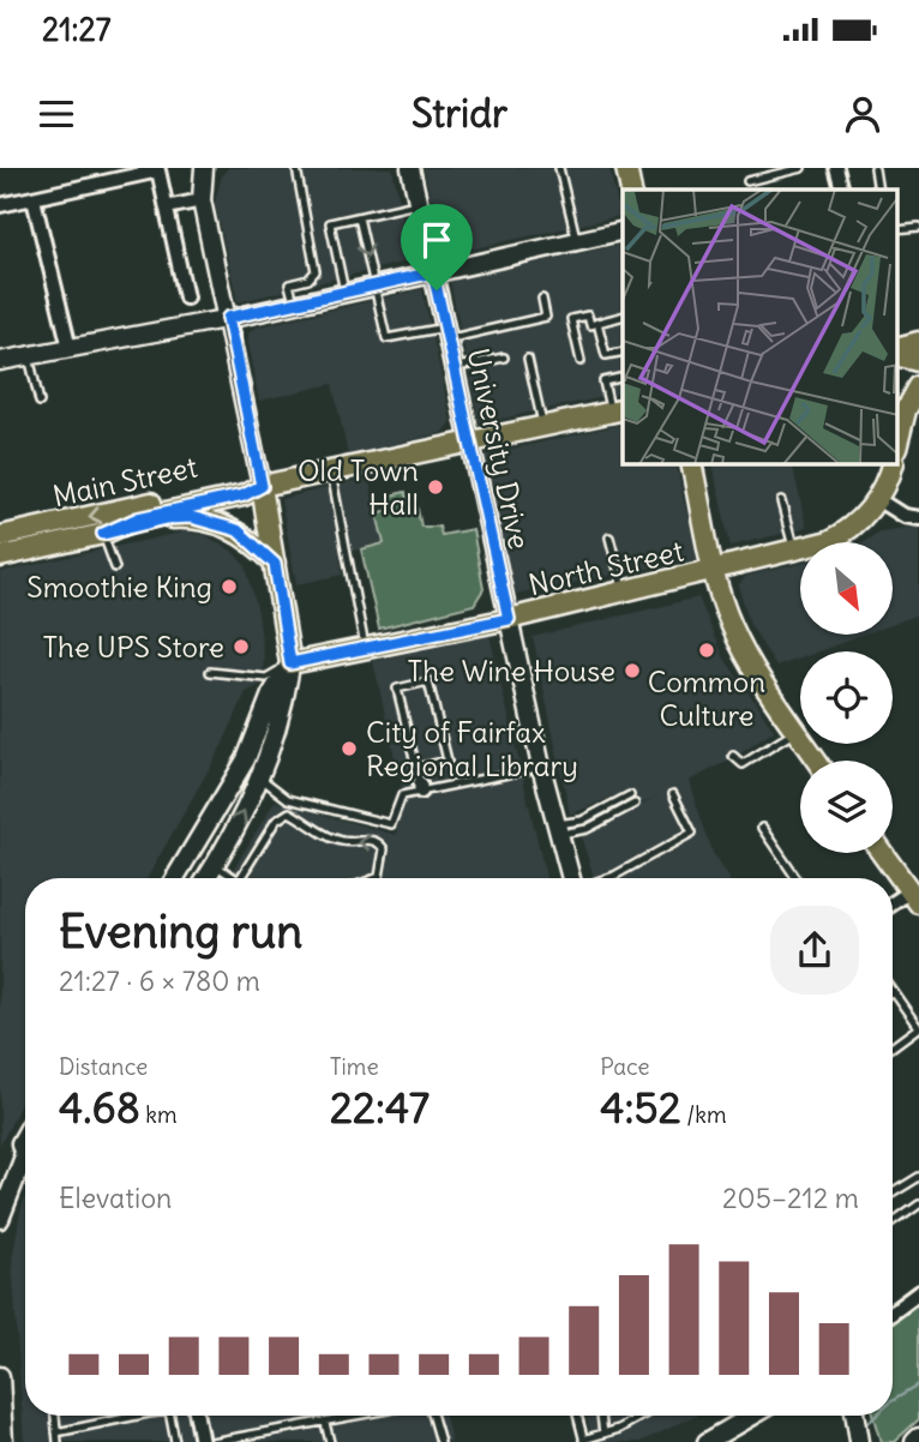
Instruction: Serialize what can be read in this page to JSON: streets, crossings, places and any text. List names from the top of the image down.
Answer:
{
  "streets": {
    "main road": ["Main Street", "North Street"],
    "street": ["University Drive"]
  },
  "crossings": [
    ["University Drive", "Main Street"],
    ["University Drive", "North Street"]
  ],
  "places": [
    "Old Town Hall",
    "Smoothie King",
    "The UPS Store",
    "Common Culture",
    "The Wine House",
    "City of Fairfax Regional Library"
  ],
  "north": "bottom right",
  "page": {
    "status": "21:27",
    "header": "Stridr",
    "heading": ["Evening run", "21:27 · 6 × 780 m"],
    "stats": [
      ["Distance", "4.68 km"],
      ["Time", "22:47"],
      ["Pace", "4:52 /km"]
    ],
    "chart": ["Elevation", "205–212 m"]
  }
}
